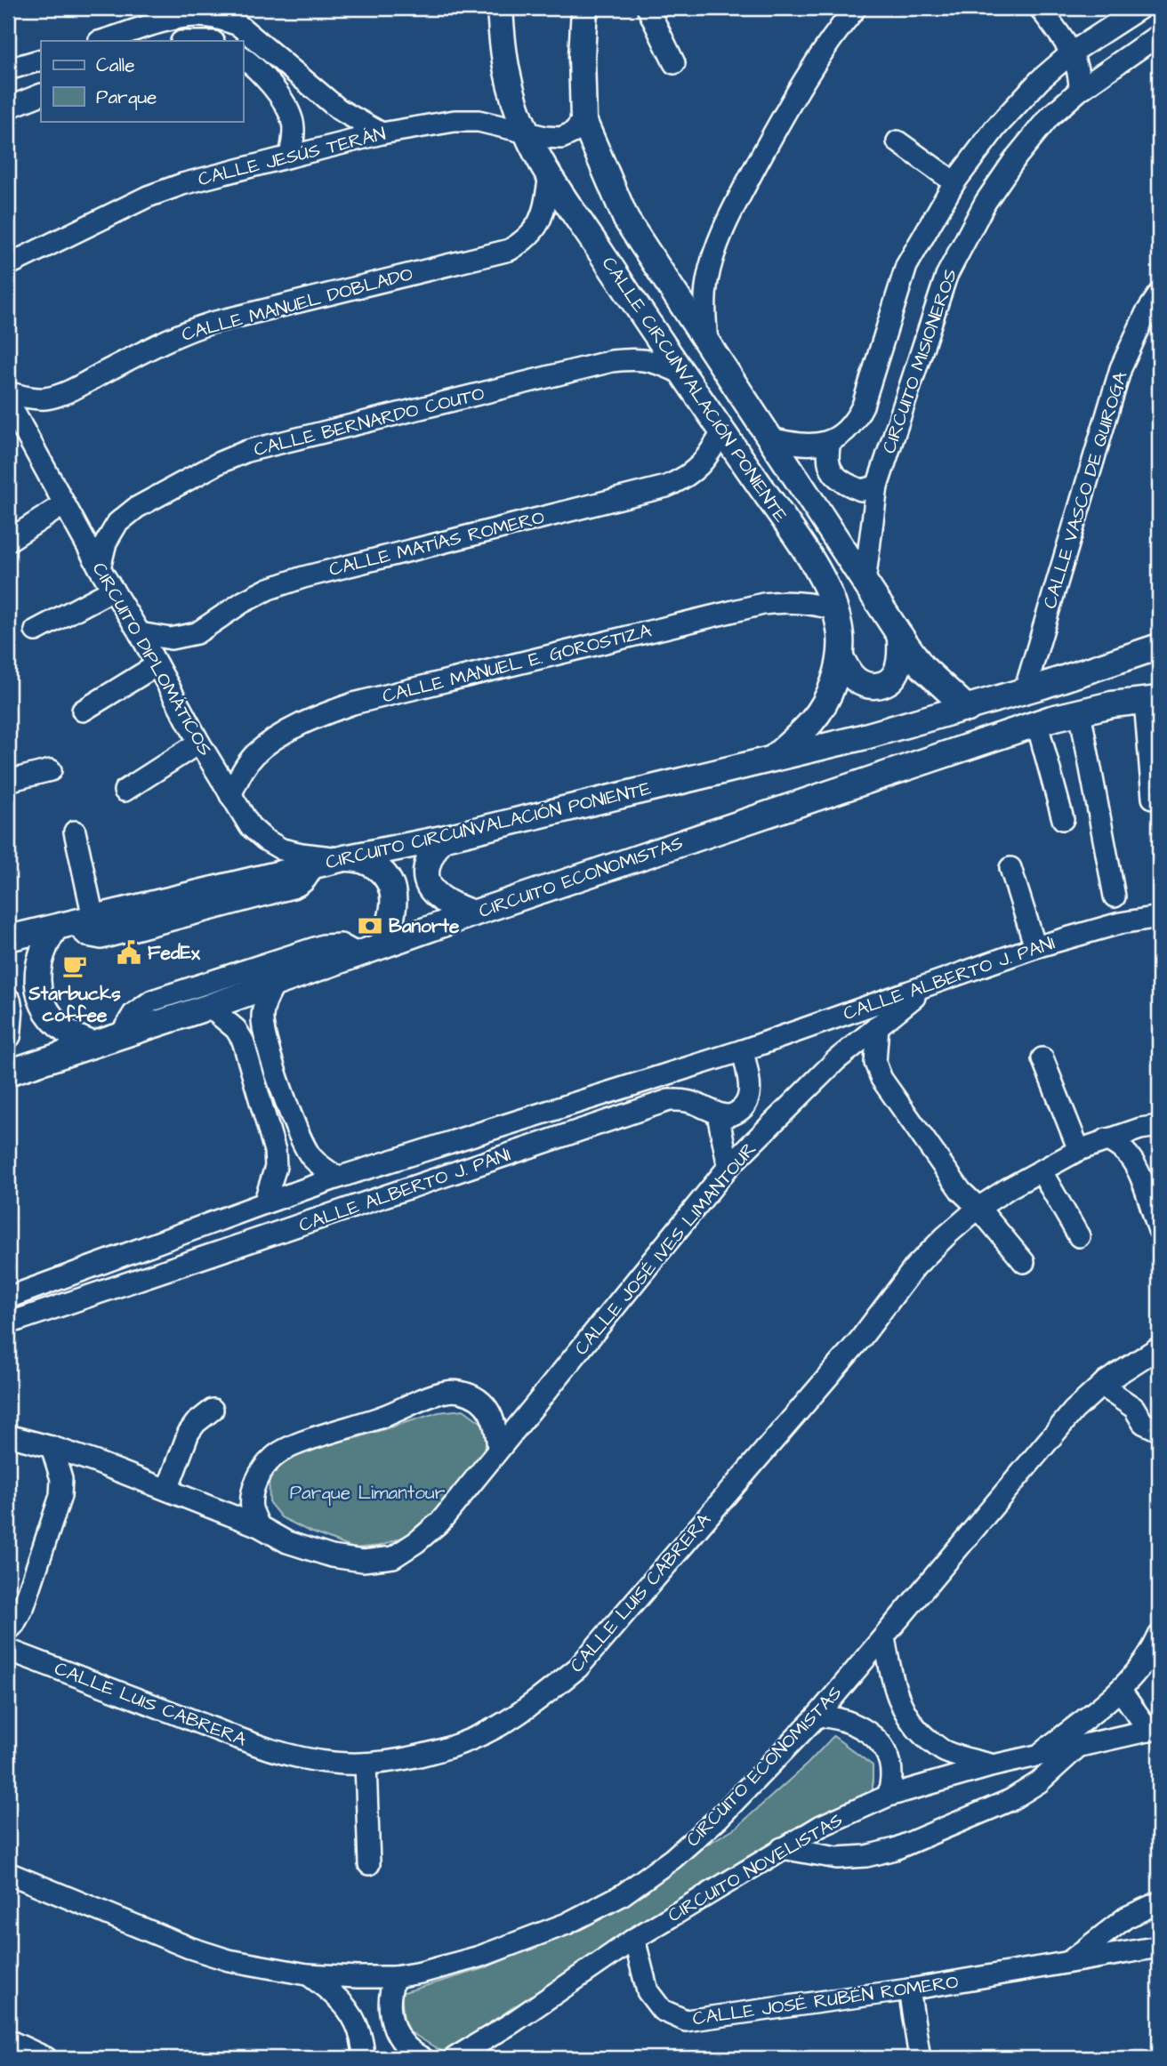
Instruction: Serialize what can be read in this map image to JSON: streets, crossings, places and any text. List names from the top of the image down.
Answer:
{
  "streets": {
    "main road": ["CALLE CIRCUNVALACIÓN PONIENTE", "CIRCUITO CIRCUNVALACIÓN PONIENTE", "CIRCUITO ECONOMISTAS"],
    "street": [
      "CALLE JESÚS TERÁN",
      "CALLE MANUEL DOBLADO",
      "CIRCUITO MISIONEROS",
      "CALLE BERNARDO COUTO",
      "CALLE VASCO DE QUIROGA",
      "CALLE MATÍAS ROMERO",
      "CIRCUITO DIPLOMÁTICOS",
      "CALLE MANUEL E. GOROSTIZA",
      "CALLE ALBERTO J. PANI",
      "CALLE JOSÉ IVES LIMANTOUR",
      "CALLE LUIS CABRERA",
      "CIRCUITO NOVELISTAS",
      "CALLE JOSÉ RUBÉN ROMERO"
    ]
  },
  "crossings": [
    ["CALLE JESÚS TERÁN", "CALLE CIRCUNVALACIÓN PONIENTE"],
    ["CALLE MANUEL DOBLADO", "CALLE CIRCUNVALACIÓN PONIENTE"],
    ["CIRCUITO MISIONEROS", "CALLE CIRCUNVALACIÓN PONIENTE"],
    ["CALLE CIRCUNVALACIÓN PONIENTE", "CALLE BERNARDO COUTO"],
    ["CALLE CIRCUNVALACIÓN PONIENTE", "CALLE MATÍAS ROMERO"],
    ["CALLE CIRCUNVALACIÓN PONIENTE", "CALLE MANUEL E. GOROSTIZA"],
    ["CALLE CIRCUNVALACIÓN PONIENTE", "CIRCUITO CIRCUNVALACIÓN PONIENTE"],
    ["CALLE BERNARDO COUTO", "CIRCUITO DIPLOMÁTICOS"],
    ["CALLE MATÍAS ROMERO", "CIRCUITO DIPLOMÁTICOS"],
    ["CIRCUITO DIPLOMÁTICOS", "CALLE MANUEL E. GOROSTIZA"],
    ["CIRCUITO DIPLOMÁTICOS", "CIRCUITO CIRCUNVALACIÓN PONIENTE"],
    ["CALLE ALBERTO J. PANI", "CALLE JOSÉ IVES LIMANTOUR"],
    ["CIRCUITO NOVELISTAS", "CALLE JOSÉ RUBÉN ROMERO"]
  ],
  "parks": ["Parque Limantour"],
  "places": {
    "bank": ["Banorte"],
    "public building": ["FedEx"],
    "cafe": ["Starbucks coffee"]
  },
  "legend": ["Calle", "Parque"]
}
